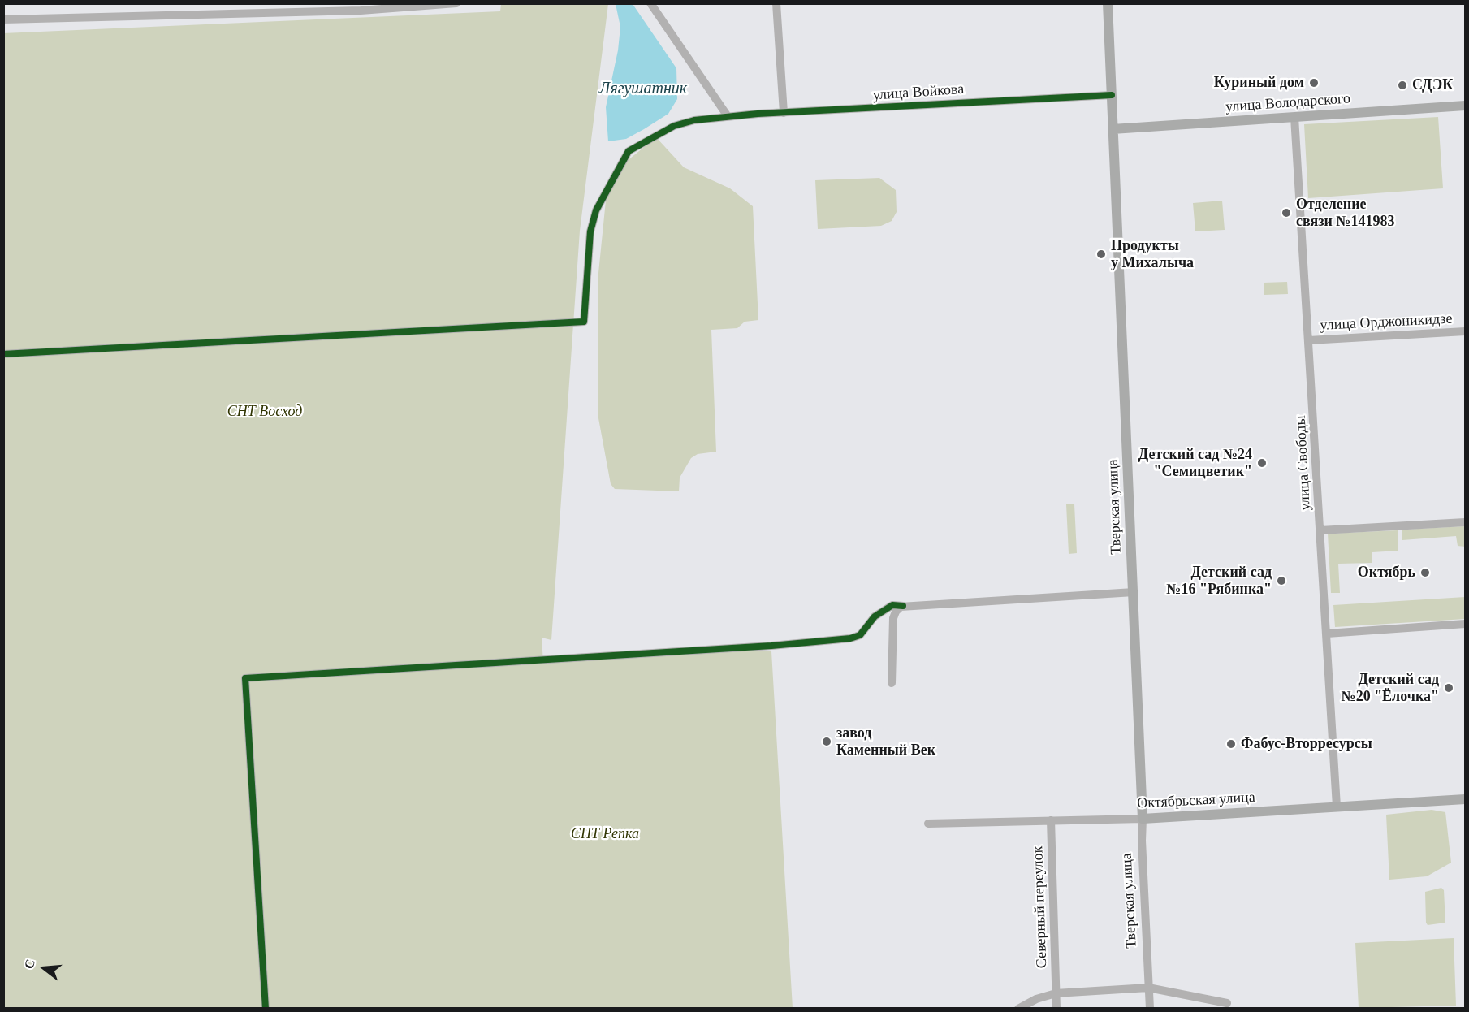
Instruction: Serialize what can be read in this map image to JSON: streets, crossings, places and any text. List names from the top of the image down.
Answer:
{
  "streets": {
    "main road": ["улица Володарского", "Тверская улица", "Октябрьская улица"],
    "street": [
      "улица Войкова",
      "улица Орджоникидзе",
      "улица Свободы",
      "Северный переулок"
    ]
  },
  "crossings": [
    ["улица Войкова", "Тверская улица"],
    ["улица Володарского", "улица Свободы"],
    ["улица Володарского", "Тверская улица"],
    ["улица Орджоникидзе", "улица Свободы"],
    ["улица Свободы", "Октябрьская улица"],
    ["Тверская улица", "Октябрьская улица"],
    ["Октябрьская улица", "Северный переулок"]
  ],
  "water": ["Лягушатник"],
  "parks": ["СНТ Восход", "СНТ Репка"],
  "places": [
    "Куриный дом",
    "СДЭК",
    "Отделение связи №141983",
    "Продукты у Михалыча",
    "Детский сад №24 \"Семицветик\"",
    "Октябрь",
    "Детский сад №16 \"Рябинка\"",
    "Детский сад №20 \"Ёлочка\"",
    "завод Каменный Век",
    "Фабус-Вторресурсы"
  ],
  "north": "left"
}
